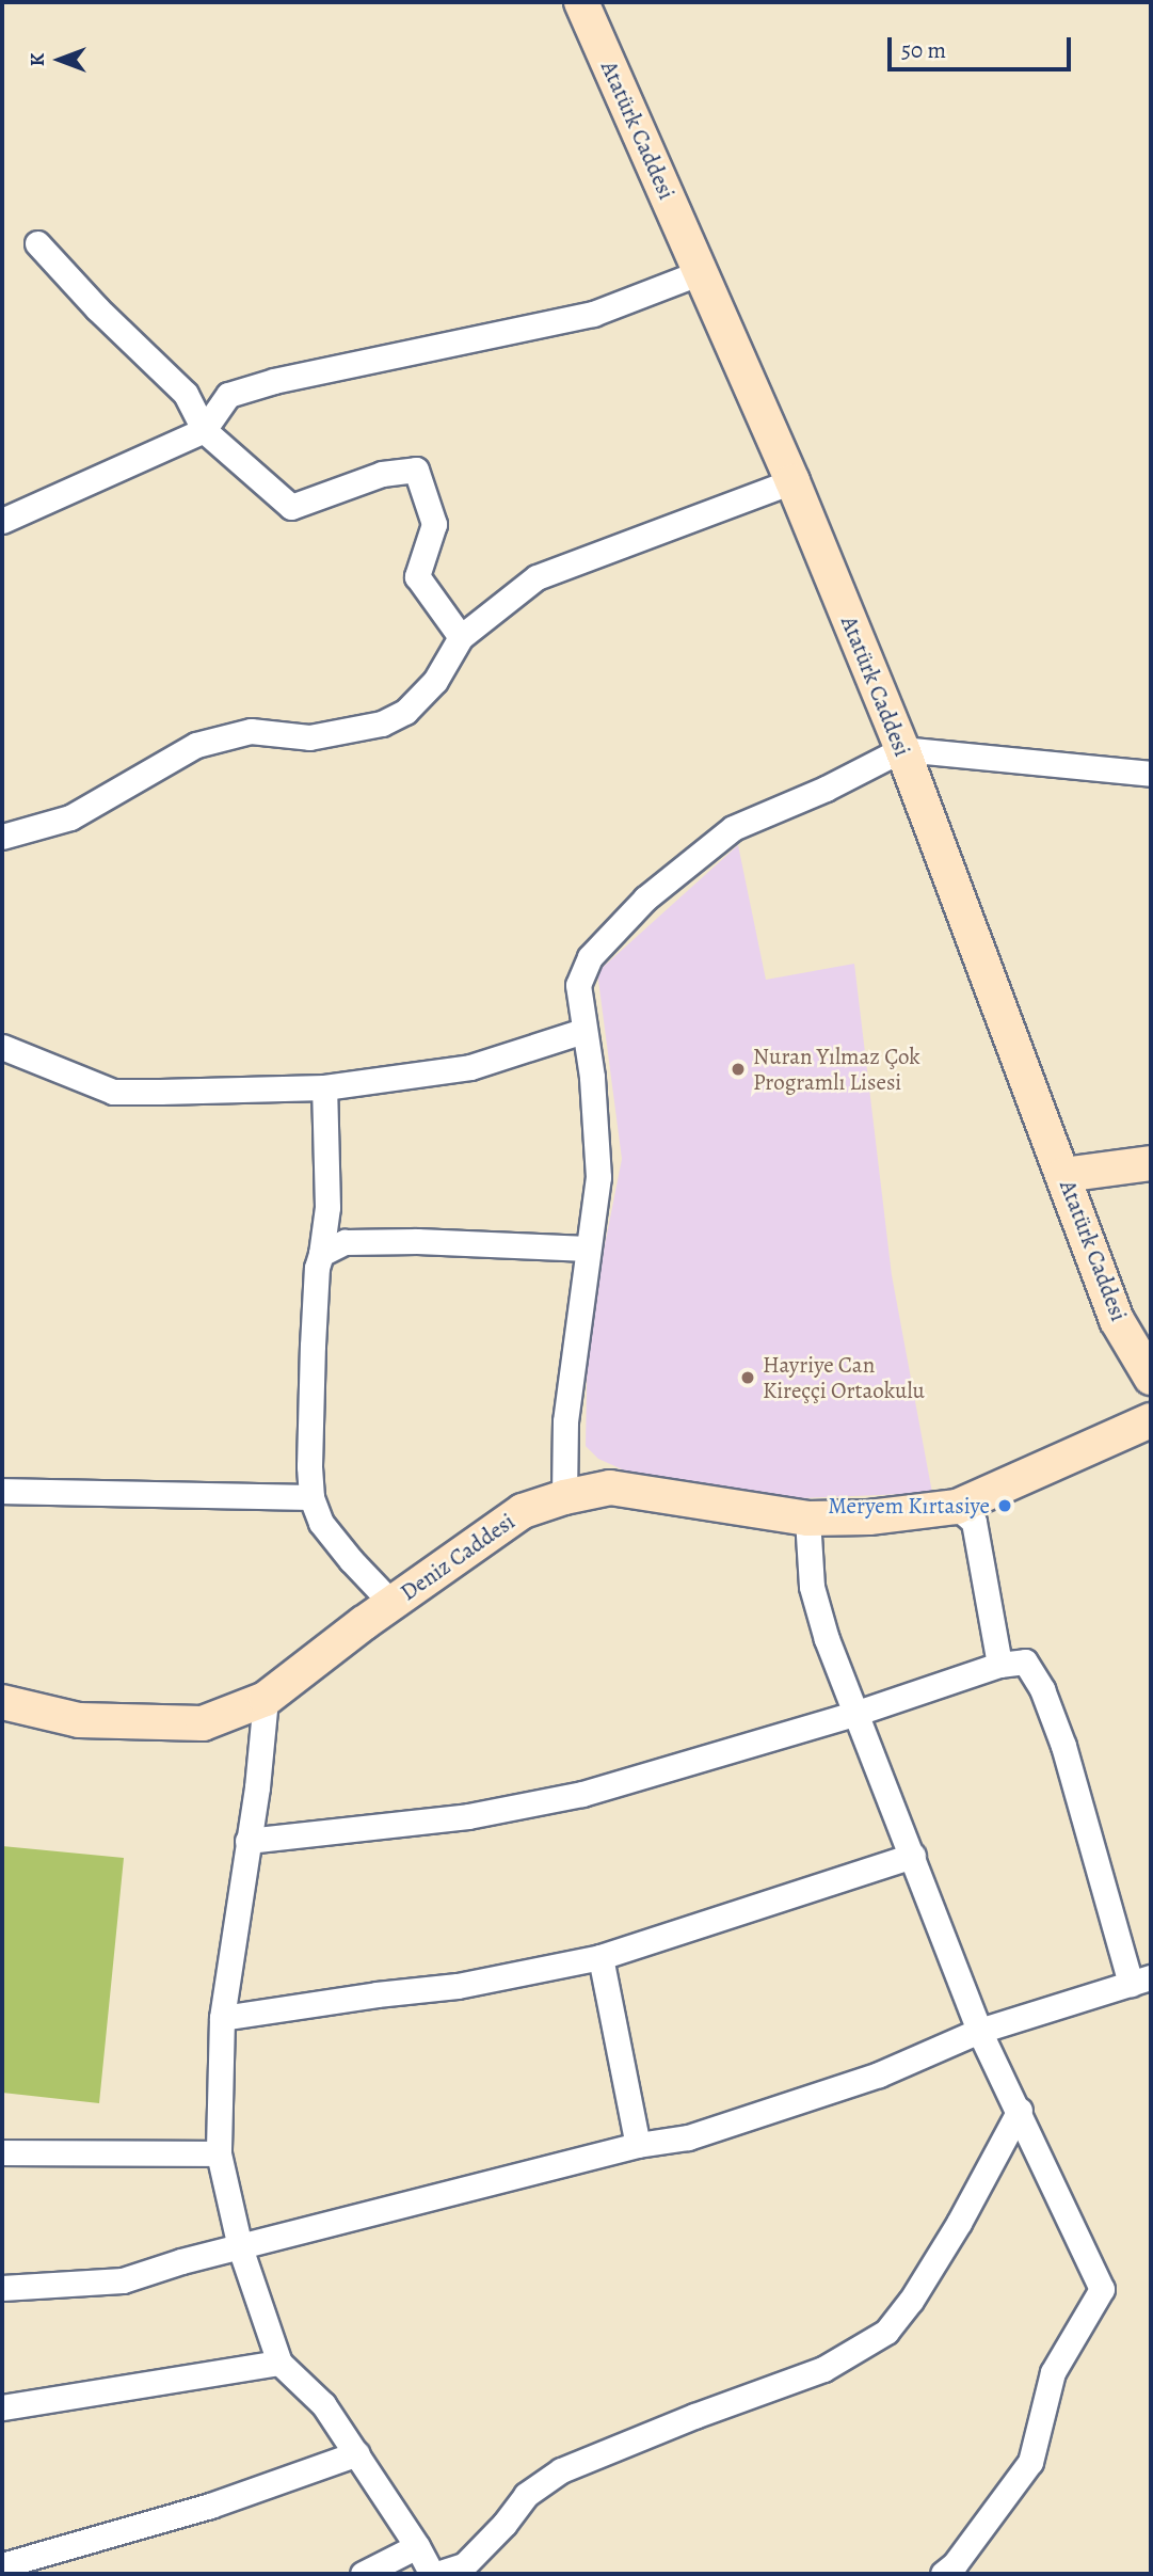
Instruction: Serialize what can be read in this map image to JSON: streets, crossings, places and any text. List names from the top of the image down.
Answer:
{
  "streets": {
    "main road": ["Atatürk Caddesi", "Deniz Caddesi"]
  },
  "places": ["Nuran Yılmaz Çok Programlı Lisesi", "Hayriye Can Kireççi Ortaokulu", "Meryem Kırtasiye"],
  "scale_bar": "50 m",
  "north": "left"
}
